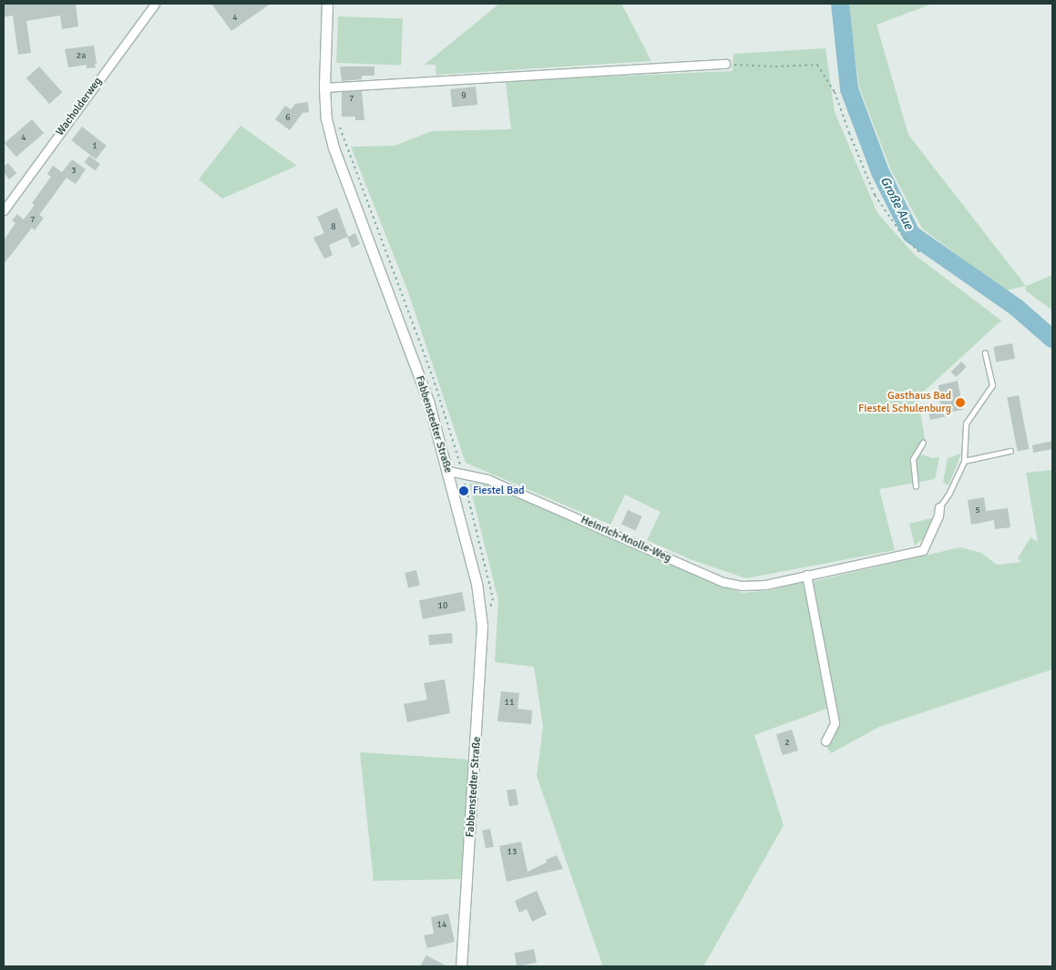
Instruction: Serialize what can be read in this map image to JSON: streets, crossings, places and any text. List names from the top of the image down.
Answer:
{
  "streets": {
    "street": ["Wacholderweg", "Fabbenstedter Straße", "Heinrich-Knolle-Weg"]
  },
  "crossings": [
    ["Fabbenstedter Straße", "Heinrich-Knolle-Weg"]
  ],
  "water": ["Große Aue"],
  "places": ["Gasthaus Bad Fiestel Schulenburg", "Fiestel Bad"],
  "house_numbers": [
    "4",
    "2a",
    "9",
    "7",
    "6",
    "4",
    "1",
    "3",
    "7",
    "8",
    "5",
    "10",
    "11",
    "2",
    "13",
    "14"
  ]
}
